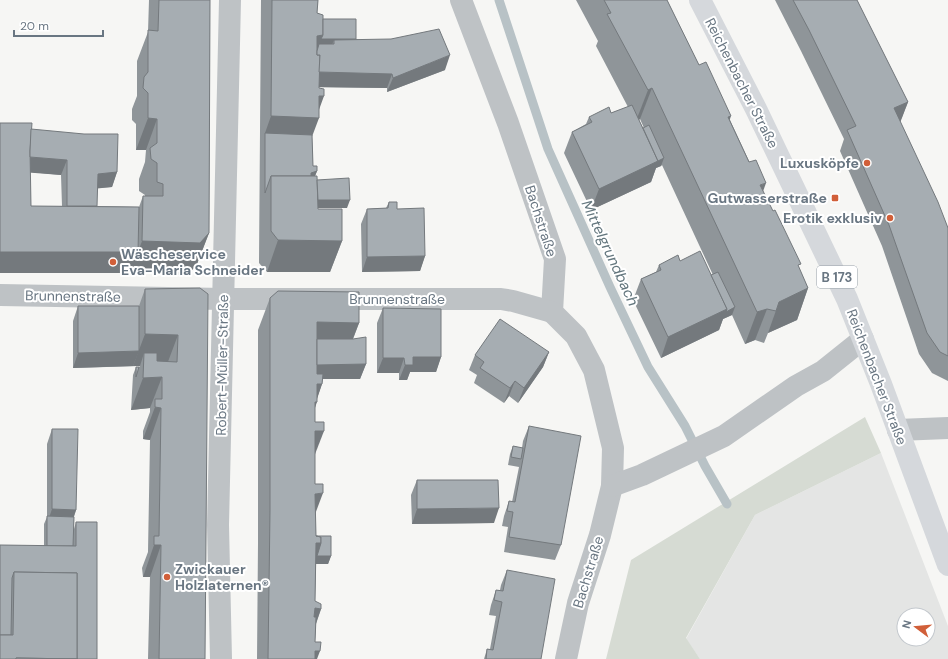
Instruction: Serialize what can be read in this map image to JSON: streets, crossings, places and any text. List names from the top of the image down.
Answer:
{
  "streets": {
    "main road": ["Reichenbacher Straße", "B 173"],
    "street": ["Bachstraße", "Brunnenstraße", "Robert-Müller-Straße"]
  },
  "crossings": [
    ["Bachstraße", "Brunnenstraße"],
    ["Brunnenstraße", "Robert-Müller-Straße"]
  ],
  "water": ["Mittelgrundbach"],
  "places": {
    "other": [
      "Luxusköpfe",
      "Erotik exklusiv",
      "Wäscheservice Eva-Maria Schneider",
      "Zwickauer Holzlaternen®"
    ],
    "transit": ["Gutwasserstraße"]
  },
  "scale_bar": "20 m",
  "north": "left"
}
